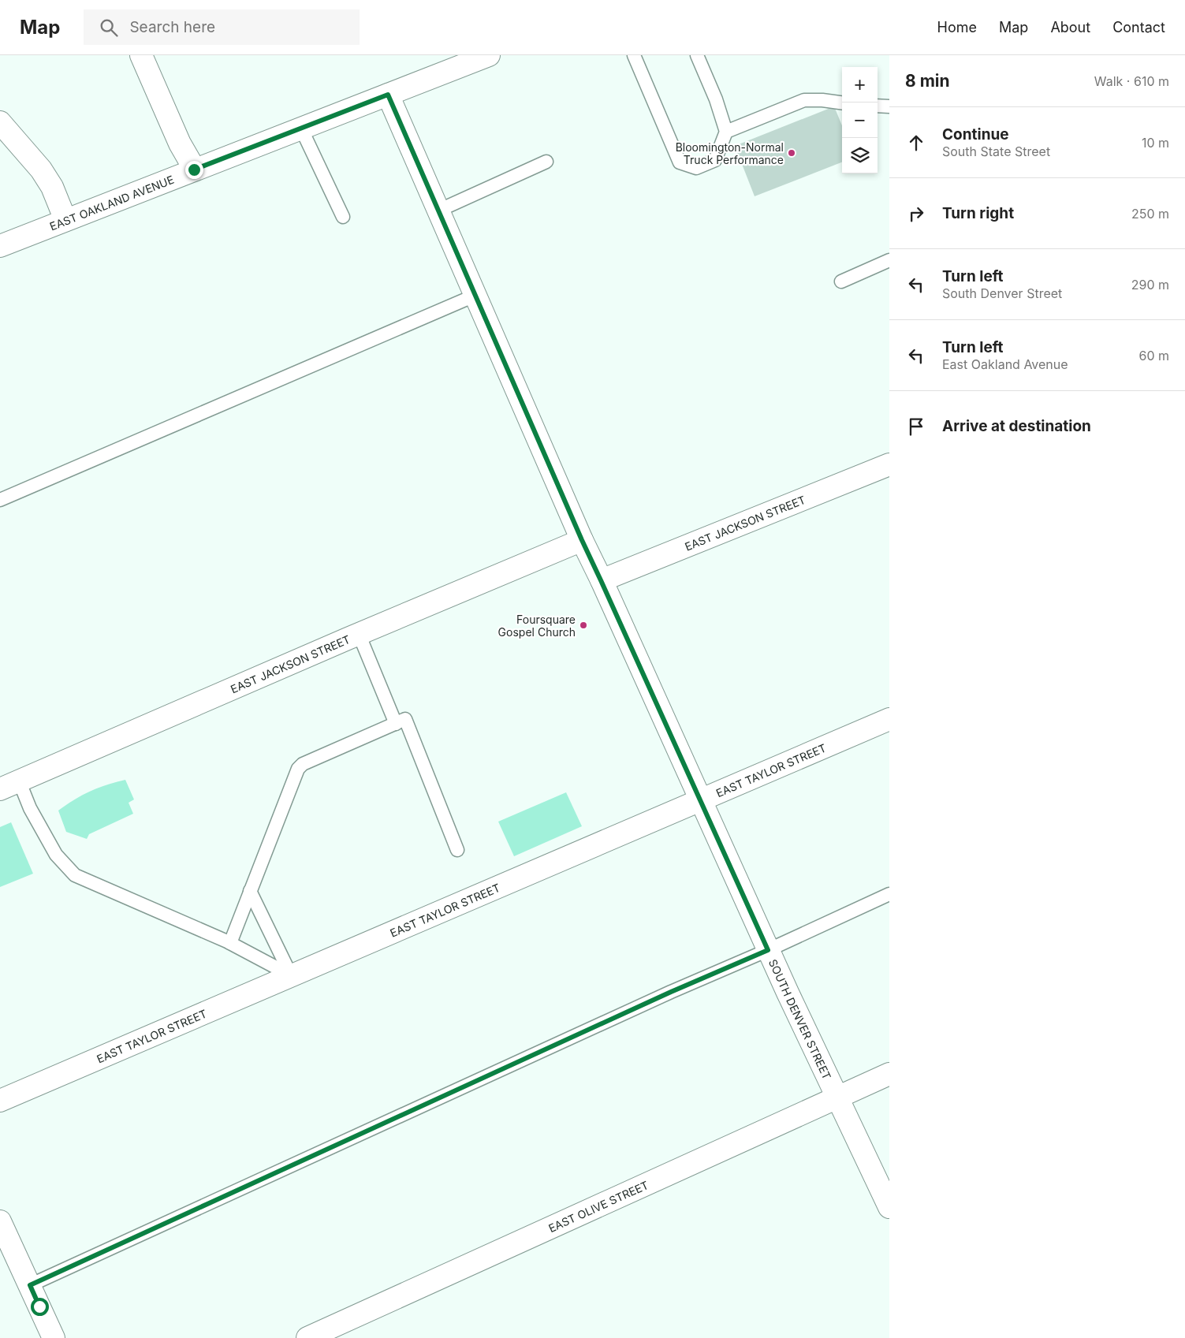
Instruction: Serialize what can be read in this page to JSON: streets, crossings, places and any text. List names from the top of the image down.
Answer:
{
  "streets": {
    "street": [
      "EAST OAKLAND AVENUE",
      "EAST JACKSON STREET",
      "EAST TAYLOR STREET",
      "SOUTH DENVER STREET",
      "EAST OLIVE STREET"
    ]
  },
  "crossings": [
    ["EAST OAKLAND AVENUE", "SOUTH DENVER STREET"],
    ["EAST JACKSON STREET", "SOUTH DENVER STREET"],
    ["EAST TAYLOR STREET", "SOUTH DENVER STREET"],
    ["SOUTH DENVER STREET", "EAST OLIVE STREET"]
  ],
  "places": ["Bloomington-Normal Truck Performance", "Foursquare Gospel Church"],
  "page": {
    "header": "Map",
    "search": "Search here",
    "nav": [
      "Home",
      "Map",
      "About",
      "Contact"
    ],
    "heading": ["8 min", "Walk · 610 m"],
    "map_buttons": ["+", "−"],
    "list": [
      ["Continue", "South State Street", "10 m"],
      ["Turn right", "250 m"],
      ["Turn left", "South Denver Street", "290 m"],
      ["Turn left", "East Oakland Avenue", "60 m"],
      "Arrive at destination"
    ]
  }
}
